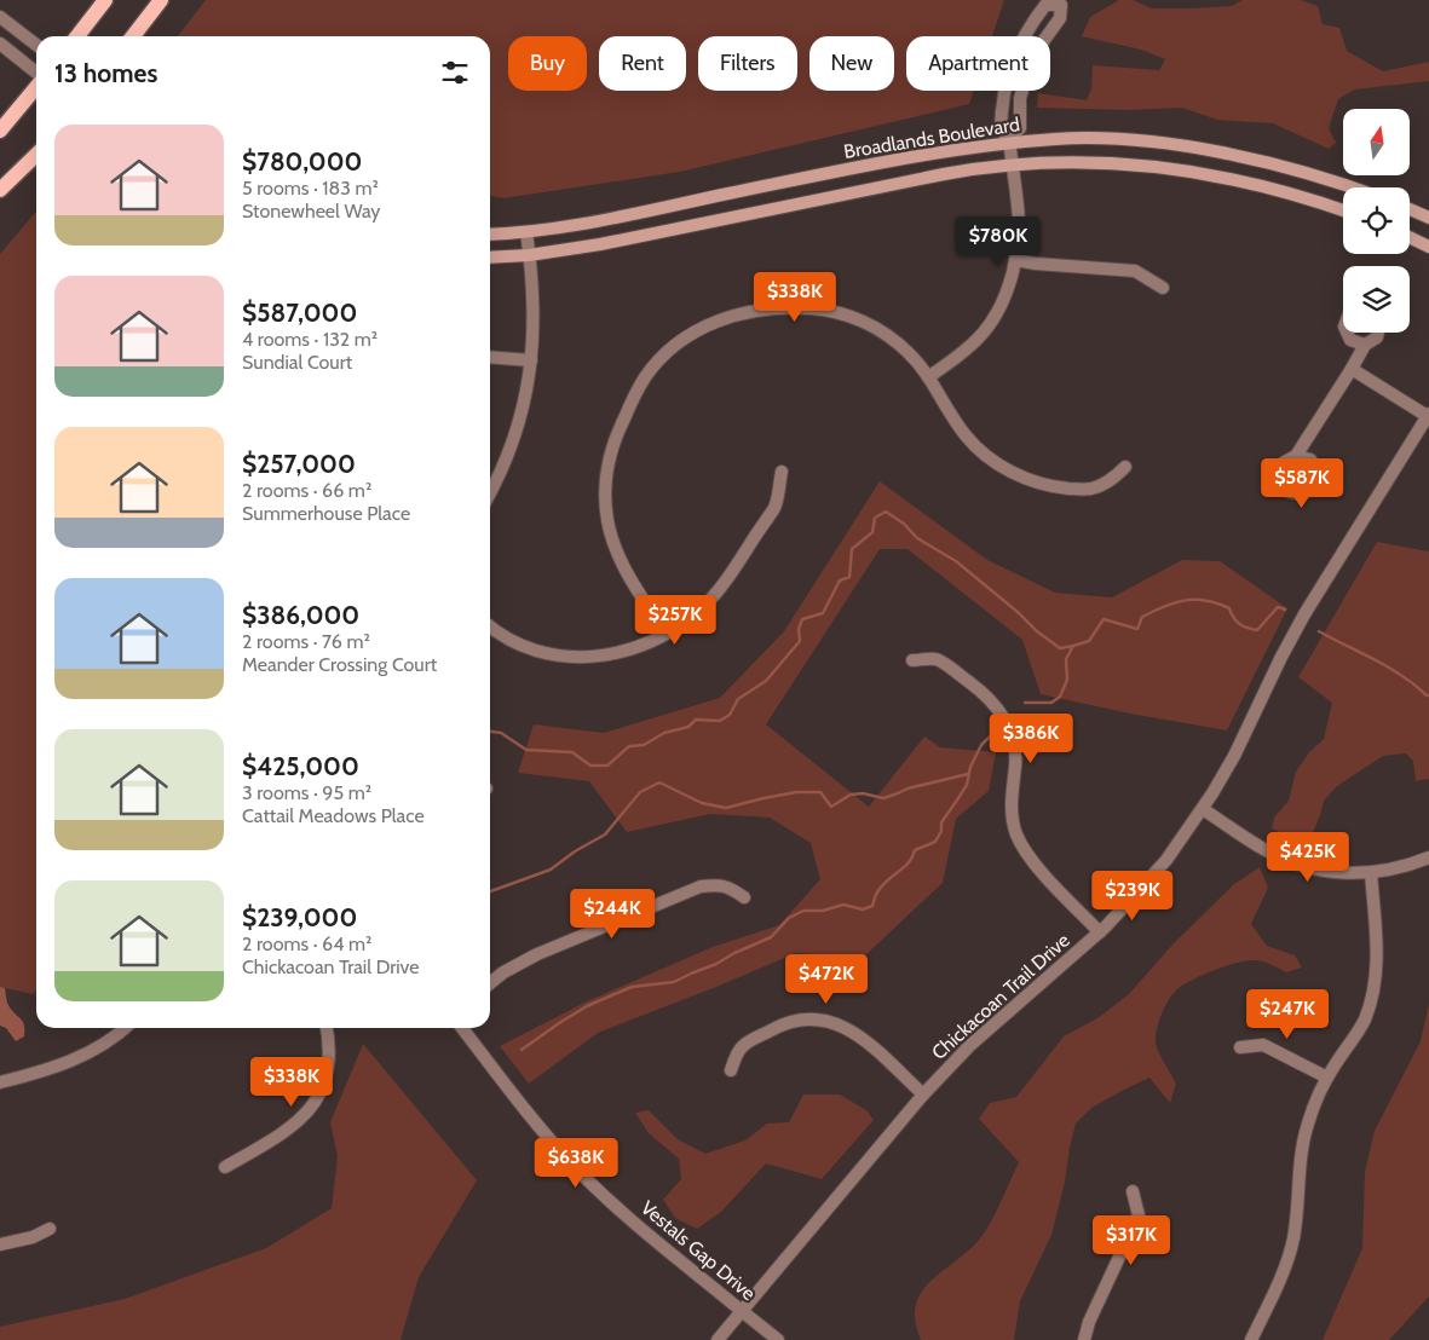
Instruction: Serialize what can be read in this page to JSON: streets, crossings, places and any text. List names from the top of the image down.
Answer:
{
  "streets": {
    "main road": ["Broadlands Boulevard"],
    "street": ["Chickacoan Trail Drive", "Vestals Gap Drive"]
  },
  "crossings": [
    ["Chickacoan Trail Drive", "Vestals Gap Drive"]
  ],
  "north": "top",
  "page": {
    "chip": [
      "Buy",
      "Rent",
      "Filters",
      "New",
      "Apartment"
    ],
    "heading": "13 homes",
    "list": [
      {
        "name": "$780,000",
        "note": "5 rooms · 183 m² · Stonewheel Way"
      },
      {
        "name": "$587,000",
        "note": "4 rooms · 132 m² · Sundial Court"
      },
      {
        "name": "$257,000",
        "note": "2 rooms · 66 m² · Summerhouse Place"
      },
      {
        "name": "$386,000",
        "note": "2 rooms · 76 m² · Meander Crossing Court"
      },
      {
        "name": "$425,000",
        "note": "3 rooms · 95 m² · Cattail Meadows Place"
      },
      {
        "name": "$239,000",
        "note": "2 rooms · 64 m² · Chickacoan Trail Drive"
      }
    ],
    "price": [
      "$780K",
      "$338K",
      "$587K",
      "$257K",
      "$386K",
      "$425K",
      "$239K",
      "$244K",
      "$472K",
      "$247K",
      "$338K",
      "$638K",
      "$317K"
    ]
  }
}
